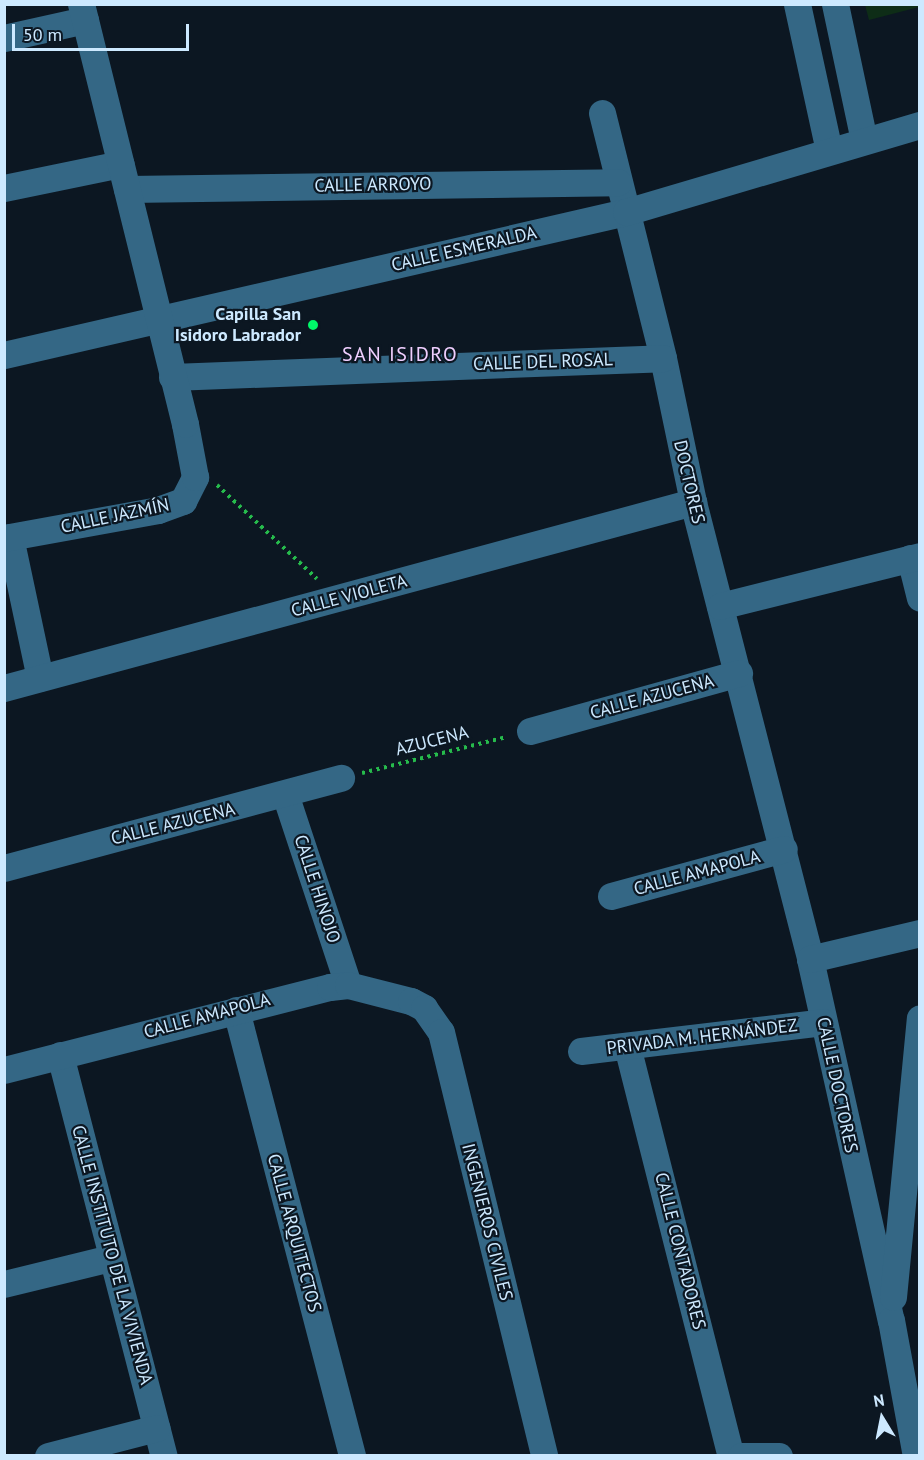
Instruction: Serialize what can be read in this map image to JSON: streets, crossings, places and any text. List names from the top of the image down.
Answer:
{
  "streets": {
    "street": [
      "CALLE ARROYO",
      "CALLE ESMERALDA",
      "CALLE DEL ROSAL",
      "DOCTORES",
      "CALLE JAZMÍN",
      "CALLE VIOLETA",
      "CALLE AZUCENA",
      "CALLE AMAPOLA",
      "CALLE HINOJO",
      "PRIVADA M. HERNÁNDEZ",
      "CALLE DOCTORES",
      "INGENIEROS CIVILES",
      "CALLE ARQUITECTOS",
      "CALLE CONTADORES",
      "CALLE INSTITUTO DE LA VIVIENDA"
    ],
    "path": ["AZUCENA"]
  },
  "crossings": [
    ["CALLE ARROYO", "DOCTORES"],
    ["CALLE ESMERALDA", "DOCTORES"],
    ["CALLE DEL ROSAL", "DOCTORES"],
    ["DOCTORES", "CALLE VIOLETA"],
    ["DOCTORES", "CALLE AZUCENA"],
    ["DOCTORES", "CALLE AMAPOLA"],
    ["DOCTORES", "CALLE DOCTORES"],
    ["CALLE AZUCENA", "AZUCENA"],
    ["CALLE AZUCENA", "CALLE HINOJO"],
    ["CALLE AMAPOLA", "CALLE HINOJO"],
    ["CALLE AMAPOLA", "CALLE DOCTORES"],
    ["CALLE AMAPOLA", "INGENIEROS CIVILES"],
    ["CALLE AMAPOLA", "CALLE ARQUITECTOS"],
    ["CALLE AMAPOLA", "CALLE INSTITUTO DE LA VIVIENDA"],
    ["PRIVADA M. HERNÁNDEZ", "CALLE DOCTORES"],
    ["PRIVADA M. HERNÁNDEZ", "CALLE CONTADORES"]
  ],
  "districts": ["SAN ISIDRO"],
  "places": ["Capilla San Isidoro Labrador"],
  "scale_bar": "50 m",
  "north": "top"
}
